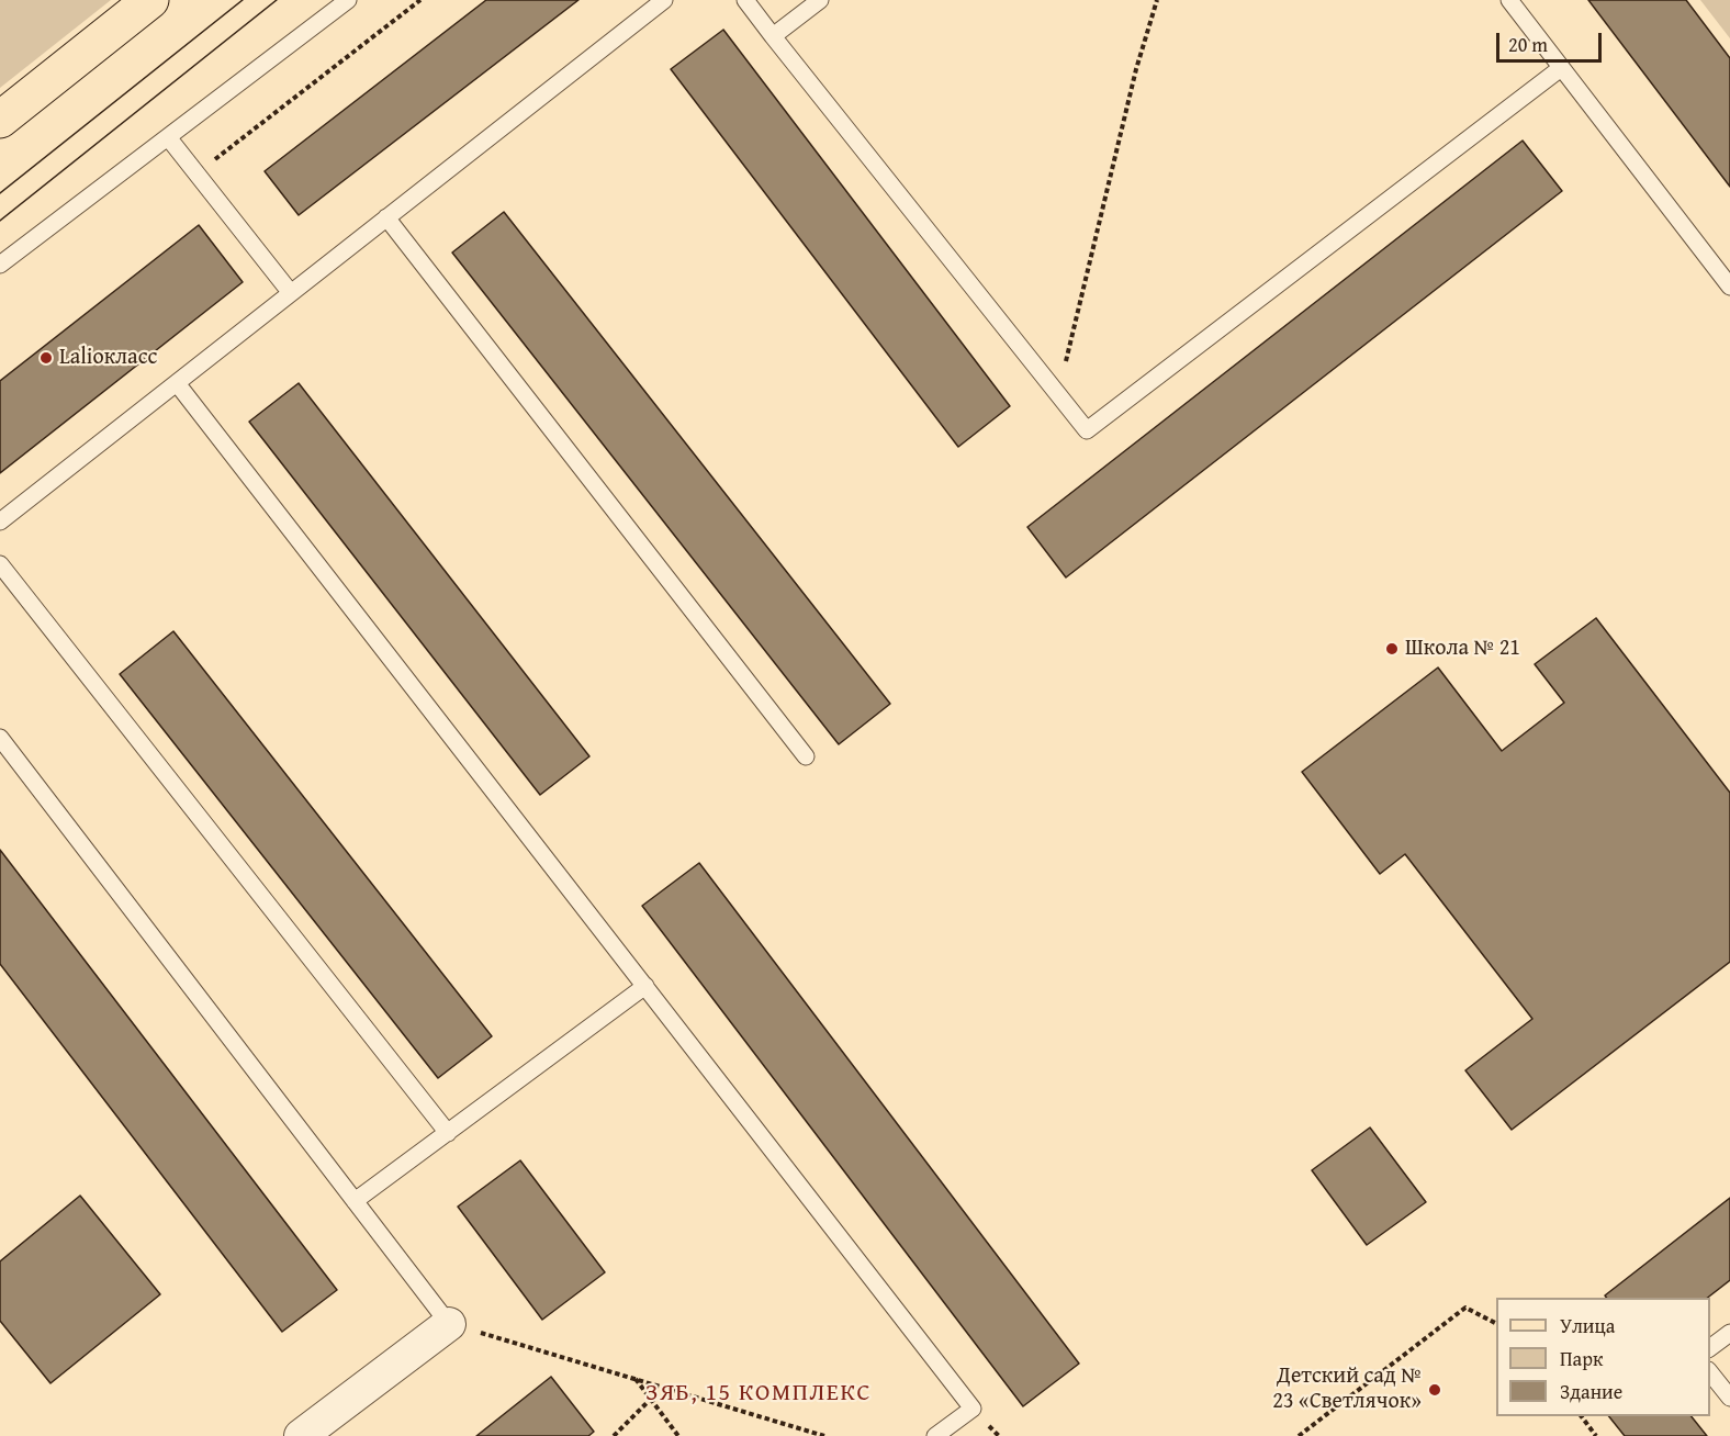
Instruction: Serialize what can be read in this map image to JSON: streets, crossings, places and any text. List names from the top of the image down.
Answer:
{
  "districts": ["ЗЯБ, 15 КОМПЛЕКС"],
  "places": ["Lalioкласс", "Школа № 21", "Детский сад № 23 «Светлячок»"],
  "legend": ["Улица", "Парк", "Здание"],
  "scale_bar": "20 m"
}
